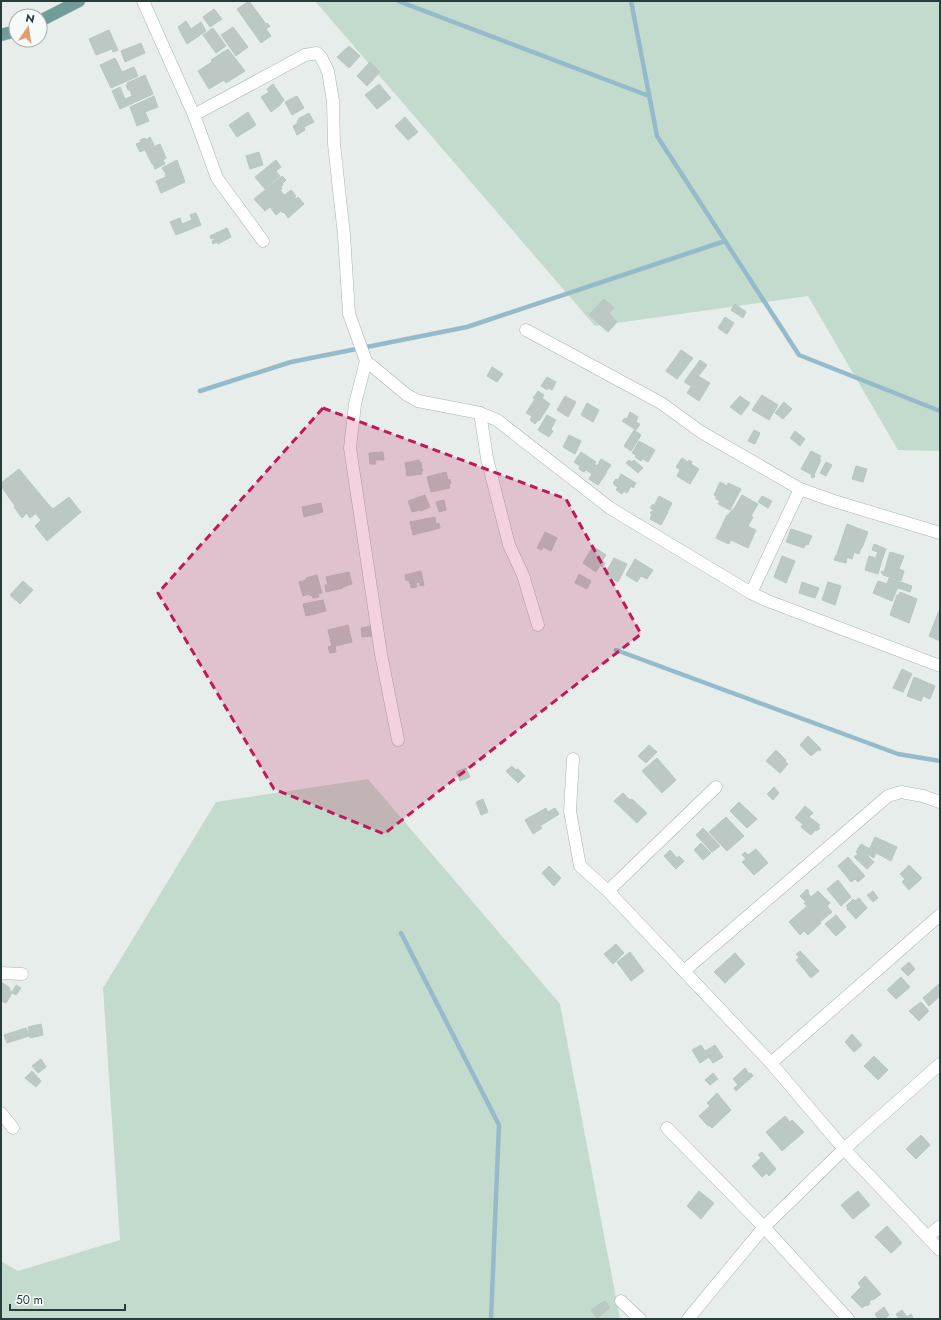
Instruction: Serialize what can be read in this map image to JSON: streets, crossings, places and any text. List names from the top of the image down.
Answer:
{
  "scale_bar": "50 m",
  "north": "top"
}
